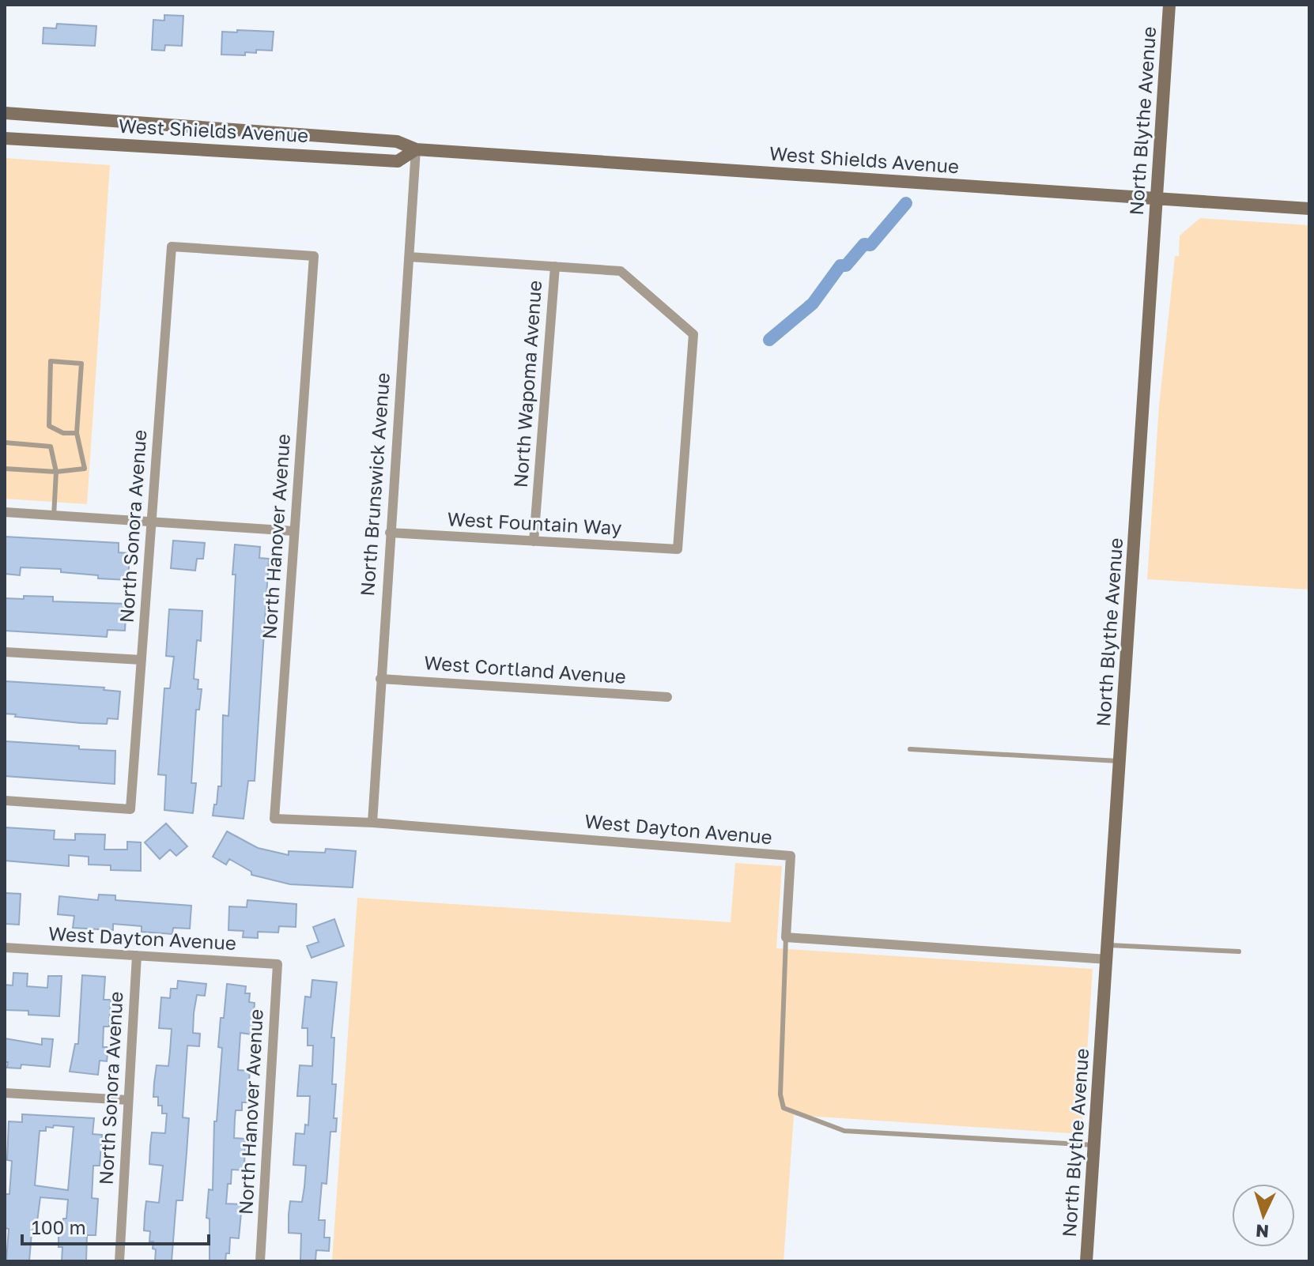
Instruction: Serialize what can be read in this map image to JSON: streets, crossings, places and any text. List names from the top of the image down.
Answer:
{
  "streets": {
    "street": [
      "North Blythe Avenue",
      "West Shields Avenue",
      "North Wapoma Avenue",
      "North Brunswick Avenue",
      "West Fountain Way",
      "North Sonora Avenue",
      "North Hanover Avenue",
      "West Cortland Avenue",
      "West Dayton Avenue"
    ]
  },
  "crossings": [
    ["North Blythe Avenue", "West Shields Avenue"],
    ["West Shields Avenue", "North Brunswick Avenue"],
    ["North Wapoma Avenue", "West Fountain Way"],
    ["North Brunswick Avenue", "West Fountain Way"],
    ["North Brunswick Avenue", "West Cortland Avenue"],
    ["North Brunswick Avenue", "West Dayton Avenue"],
    ["North Sonora Avenue", "North Hanover Avenue"],
    ["North Sonora Avenue", "West Dayton Avenue"],
    ["North Hanover Avenue", "West Dayton Avenue"]
  ],
  "scale_bar": "100 m",
  "north": "bottom"
}
